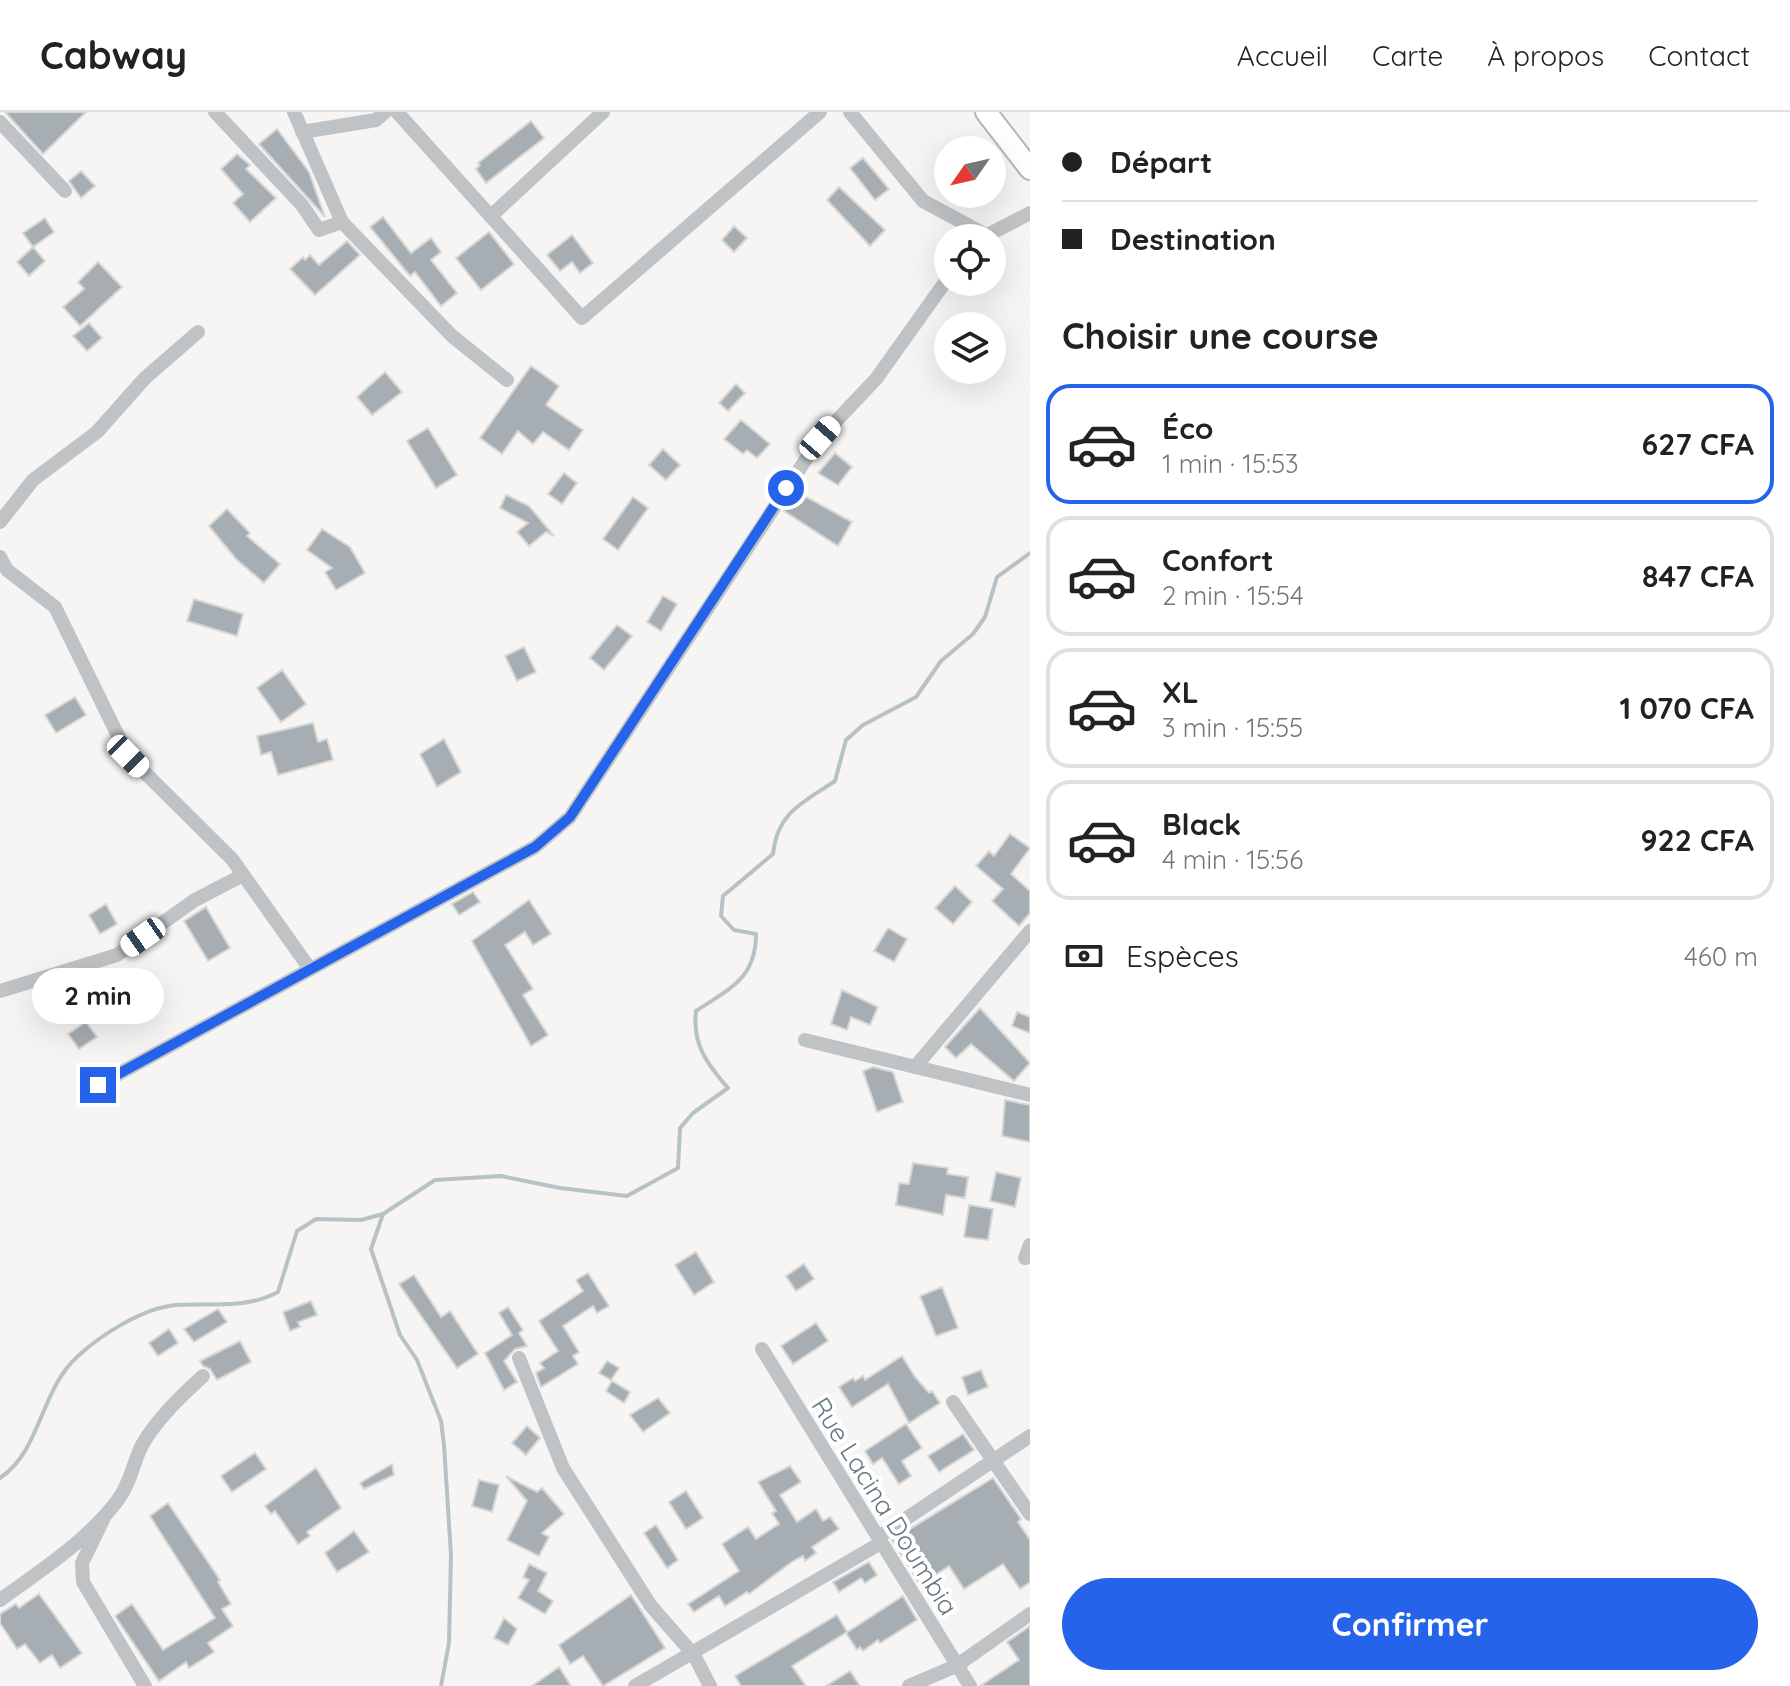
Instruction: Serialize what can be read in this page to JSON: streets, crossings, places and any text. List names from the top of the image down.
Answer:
{
  "streets": {
    "street": ["Rue Lacina Doumbia"]
  },
  "north": "bottom left",
  "page": {
    "header": "Cabway",
    "nav": [
      "Accueil",
      "Carte",
      "À propos",
      "Contact"
    ],
    "banner": ["Départ", "Destination"],
    "heading": "Choisir une course",
    "list": [
      {
        "name": "Éco",
        "note": "1 min · 15:53",
        "value": "627 CFA"
      },
      {
        "name": "Confort",
        "note": "2 min · 15:54",
        "value": "847 CFA"
      },
      {
        "name": "XL",
        "note": "3 min · 15:55",
        "value": "1 070 CFA"
      },
      {
        "name": "Black",
        "note": "4 min · 15:56",
        "value": "922 CFA"
      }
    ],
    "pay": ["Espèces", "460 m"],
    "bubble": "2 min",
    "buttons": "Confirmer"
  }
}
